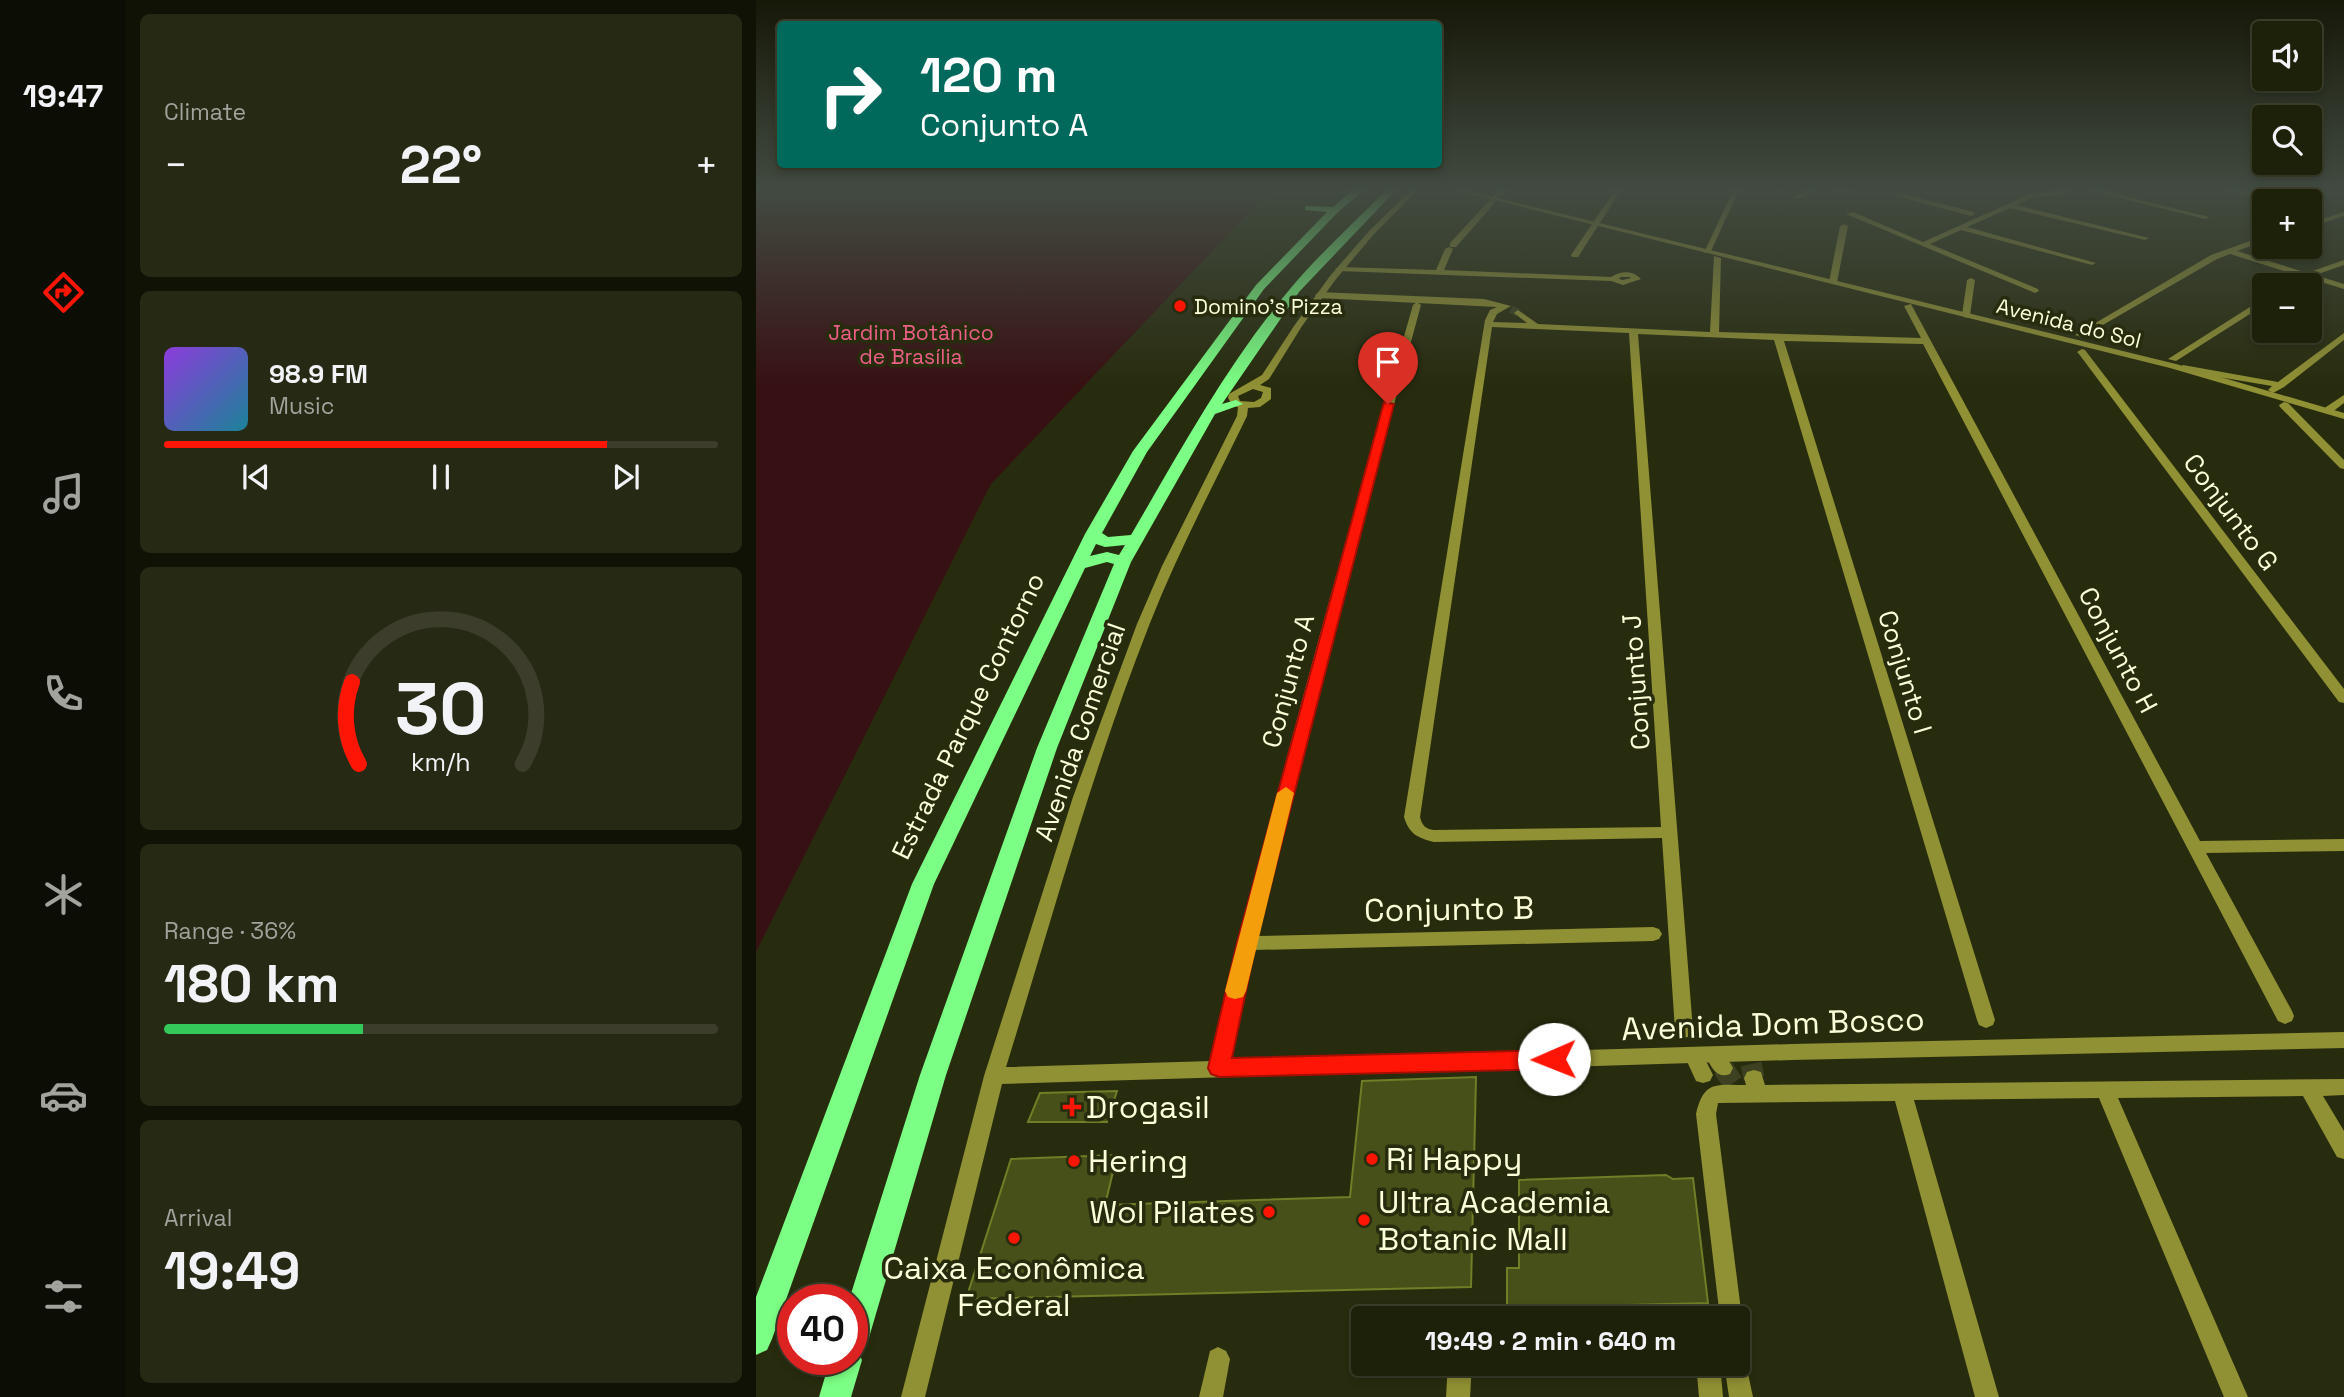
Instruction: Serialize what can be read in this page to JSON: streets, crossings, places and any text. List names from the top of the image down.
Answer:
{
  "streets": {
    "highway": ["Estrada Parque Contorno"],
    "street": [
      "Avenida do Sol",
      "Conjunto G",
      "Conjunto H",
      "Conjunto I",
      "Conjunto A",
      "Conjunto J",
      "Avenida Comercial",
      "Conjunto B",
      "Avenida Dom Bosco"
    ]
  },
  "crossings": [
    ["Conjunto A", "Conjunto B"],
    ["Conjunto A", "Avenida Dom Bosco"],
    ["Avenida Comercial", "Avenida Dom Bosco"]
  ],
  "parks": ["Jardim Botânico de Brasília"],
  "places": {
    "other": [
      "Domino's Pizza",
      "Ri Happy",
      "Hering",
      "Wol Pilates",
      "Ultra Academia Botanic Mall",
      "Caixa Econômica Federal"
    ],
    "health": ["Drogasil"]
  },
  "page": {
    "tabs": "19:47",
    "tile": [
      "Climate",
      ["Range · 36%", "180 km"],
      ["Arrival", "19:49"]
    ],
    "map_buttons": ["+", "−"],
    "turn": ["120 m", "Conjunto A"],
    "heat": ["−", "22°", "+"],
    "song": ["98.9 FM", "Music"],
    "limit": "40",
    "trip": "19:49 · 2 min · 640 m",
    "gauge": ["30", "km/h"]
  }
}
